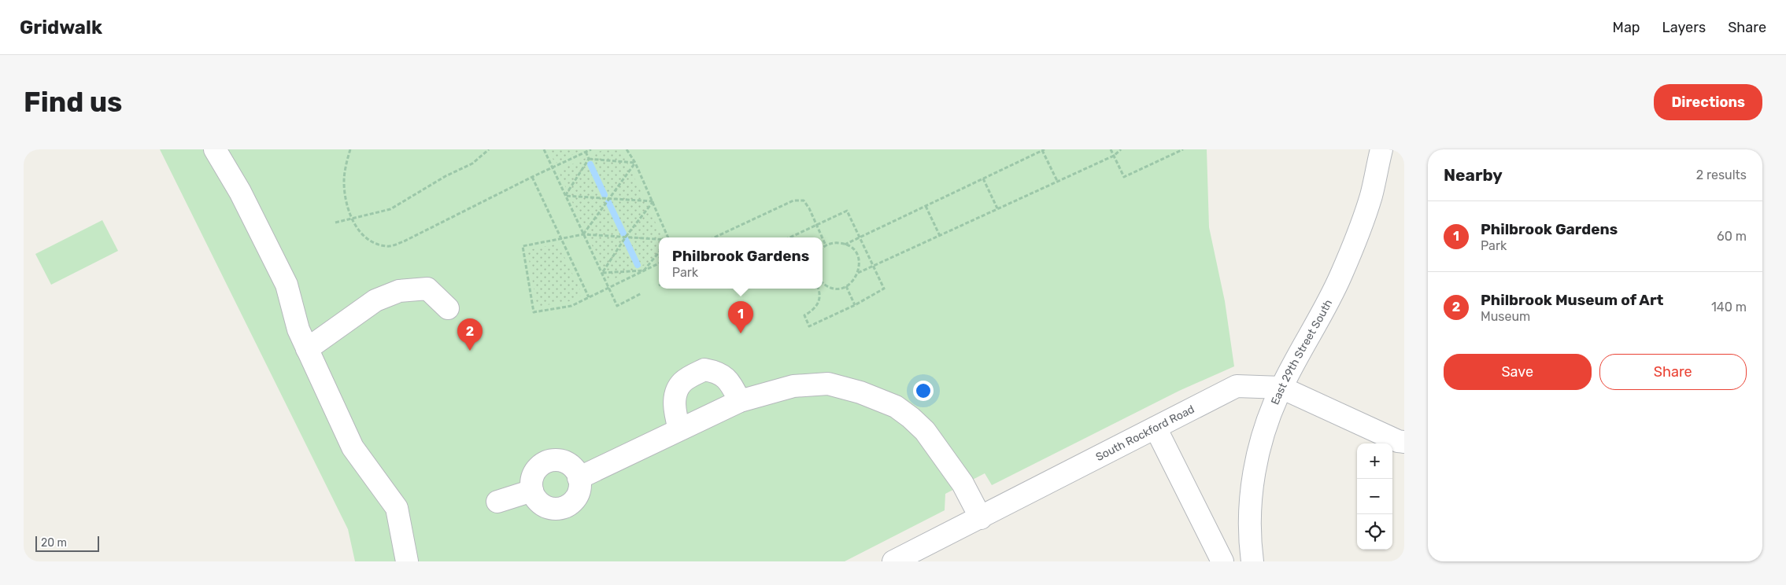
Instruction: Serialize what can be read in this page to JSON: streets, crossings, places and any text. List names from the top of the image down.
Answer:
{
  "streets": {
    "street": ["East 29th Street South", "South Rockford Road"]
  },
  "crossings": [
    ["East 29th Street South", "South Rockford Road"]
  ],
  "scale_bar": "20 m",
  "page": {
    "header": "Gridwalk",
    "nav": ["Map", "Layers", "Share"],
    "buttons": [
      "Directions",
      ["Save", "Share"]
    ],
    "title": "Find us",
    "heading": ["Nearby", "2 results"],
    "list": [
      {
        "mark": "1",
        "name": "Philbrook Gardens",
        "note": "Park",
        "value": "60 m"
      },
      {
        "mark": "2",
        "name": "Philbrook Museum of Art",
        "note": "Museum",
        "value": "140 m"
      }
    ],
    "popup": ["Philbrook Gardens", "Park"],
    "pins": ["1", "2"],
    "map_buttons": ["+", "−"],
    "scale": "20 m"
  }
}
